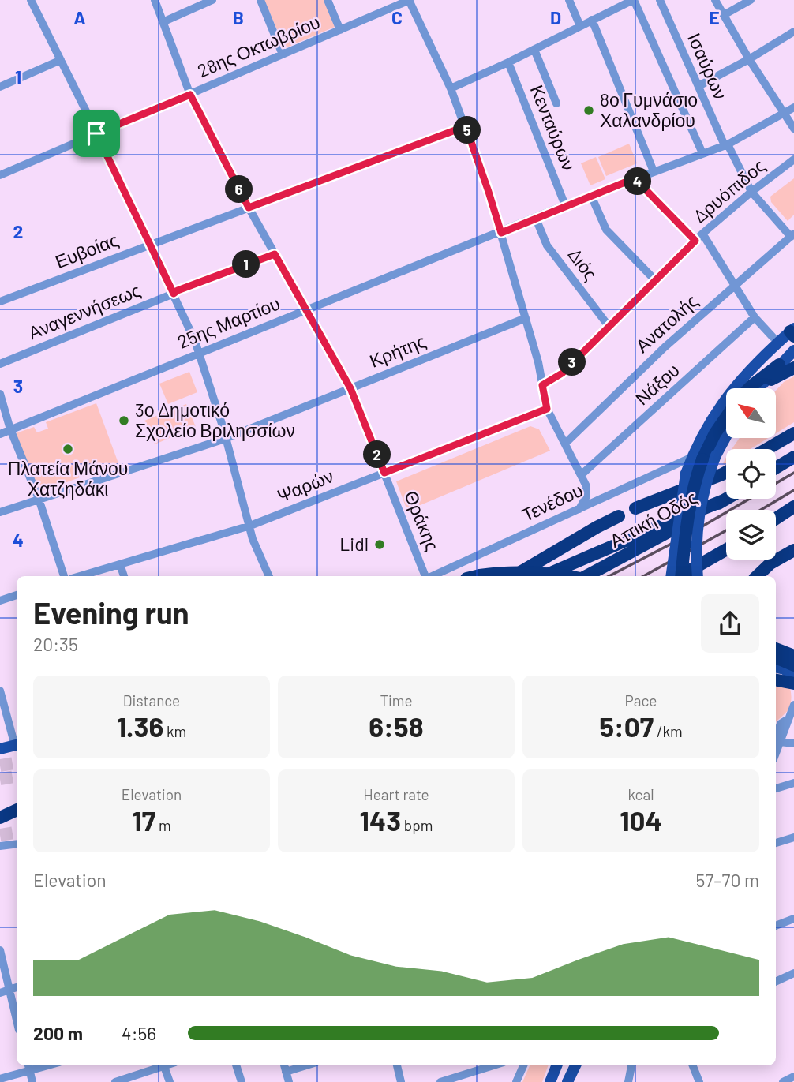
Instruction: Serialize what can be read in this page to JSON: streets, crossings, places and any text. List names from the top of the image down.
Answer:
{
  "streets": {
    "highway": ["Αττική Οδός"],
    "street": [
      "28ης Οκτωβρίου",
      "Ισαύρων",
      "Κενταύρων",
      "Δρυόπιδος",
      "Ευβοίας",
      "Διός",
      "Αναγεννήσεως",
      "25ης Μαρτίου",
      "Ανατολής",
      "Κρήτης",
      "Νάξου",
      "Ψαρών",
      "Τενέδου",
      "Θράκης"
    ]
  },
  "crossings": [
    ["28ης Οκτωβρίου", "Θράκης"],
    ["Ισαύρων", "Δρυόπιδος"],
    ["Ισαύρων", "25ης Μαρτίου"],
    ["Ισαύρων", "Ανατολής"],
    ["Κενταύρων", "25ης Μαρτίου"],
    ["Δρυόπιδος", "Διός"],
    ["Ευβοίας", "Θράκης"],
    ["Διός", "25ης Μαρτίου"],
    ["Αναγεννήσεως", "Θράκης"],
    ["25ης Μαρτίου", "Θράκης"],
    ["Κρήτης", "Θράκης"],
    ["Ψαρών", "Θράκης"]
  ],
  "places": [
    "8ο Γυμνάσιο Χαλανδρίου",
    "3ο Δημοτικό Σχολείο Βριλησσίων",
    "Πλατεία Μάνου Χατζηδάκι",
    "Lidl"
  ],
  "north": "top left",
  "page": {
    "pins": [
      "5",
      "4",
      "6",
      "1",
      "3",
      "2"
    ],
    "heading": ["Evening run", "20:35"],
    "stats": [
      ["Distance", "1.36 km"],
      ["Time", "6:58"],
      ["Pace", "5:07 /km"],
      ["Elevation", "17 m"],
      ["Heart rate", "143 bpm"],
      ["kcal", "104"]
    ],
    "chart": ["Elevation", "57–70 m"],
    "list": [
      {
        "name": "200 m",
        "note": "4:56"
      }
    ]
  },
  "grid": {
    "columns": [
      "A",
      "B",
      "C",
      "D",
      "E"
    ],
    "rows": [
      "1",
      "2",
      "3",
      "4"
    ]
  }
}
